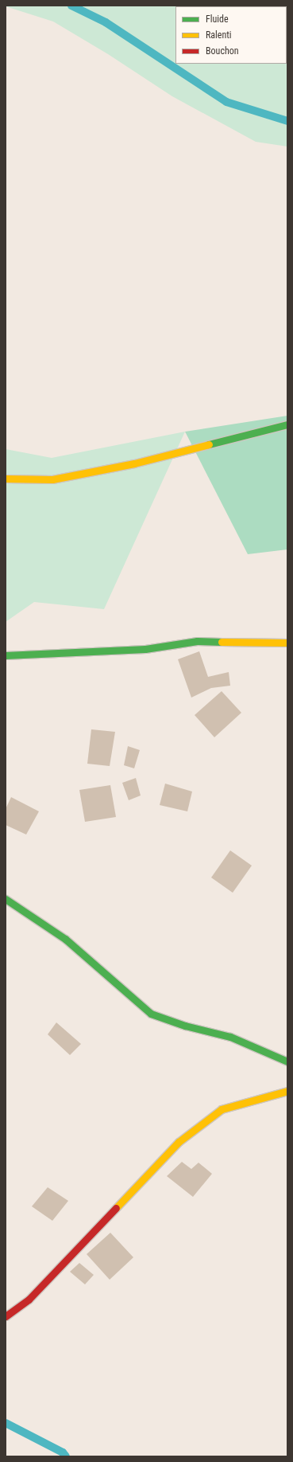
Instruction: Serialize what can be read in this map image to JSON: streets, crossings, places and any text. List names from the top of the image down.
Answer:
{
  "legend": ["Fluide", "Ralenti", "Bouchon"]
}
